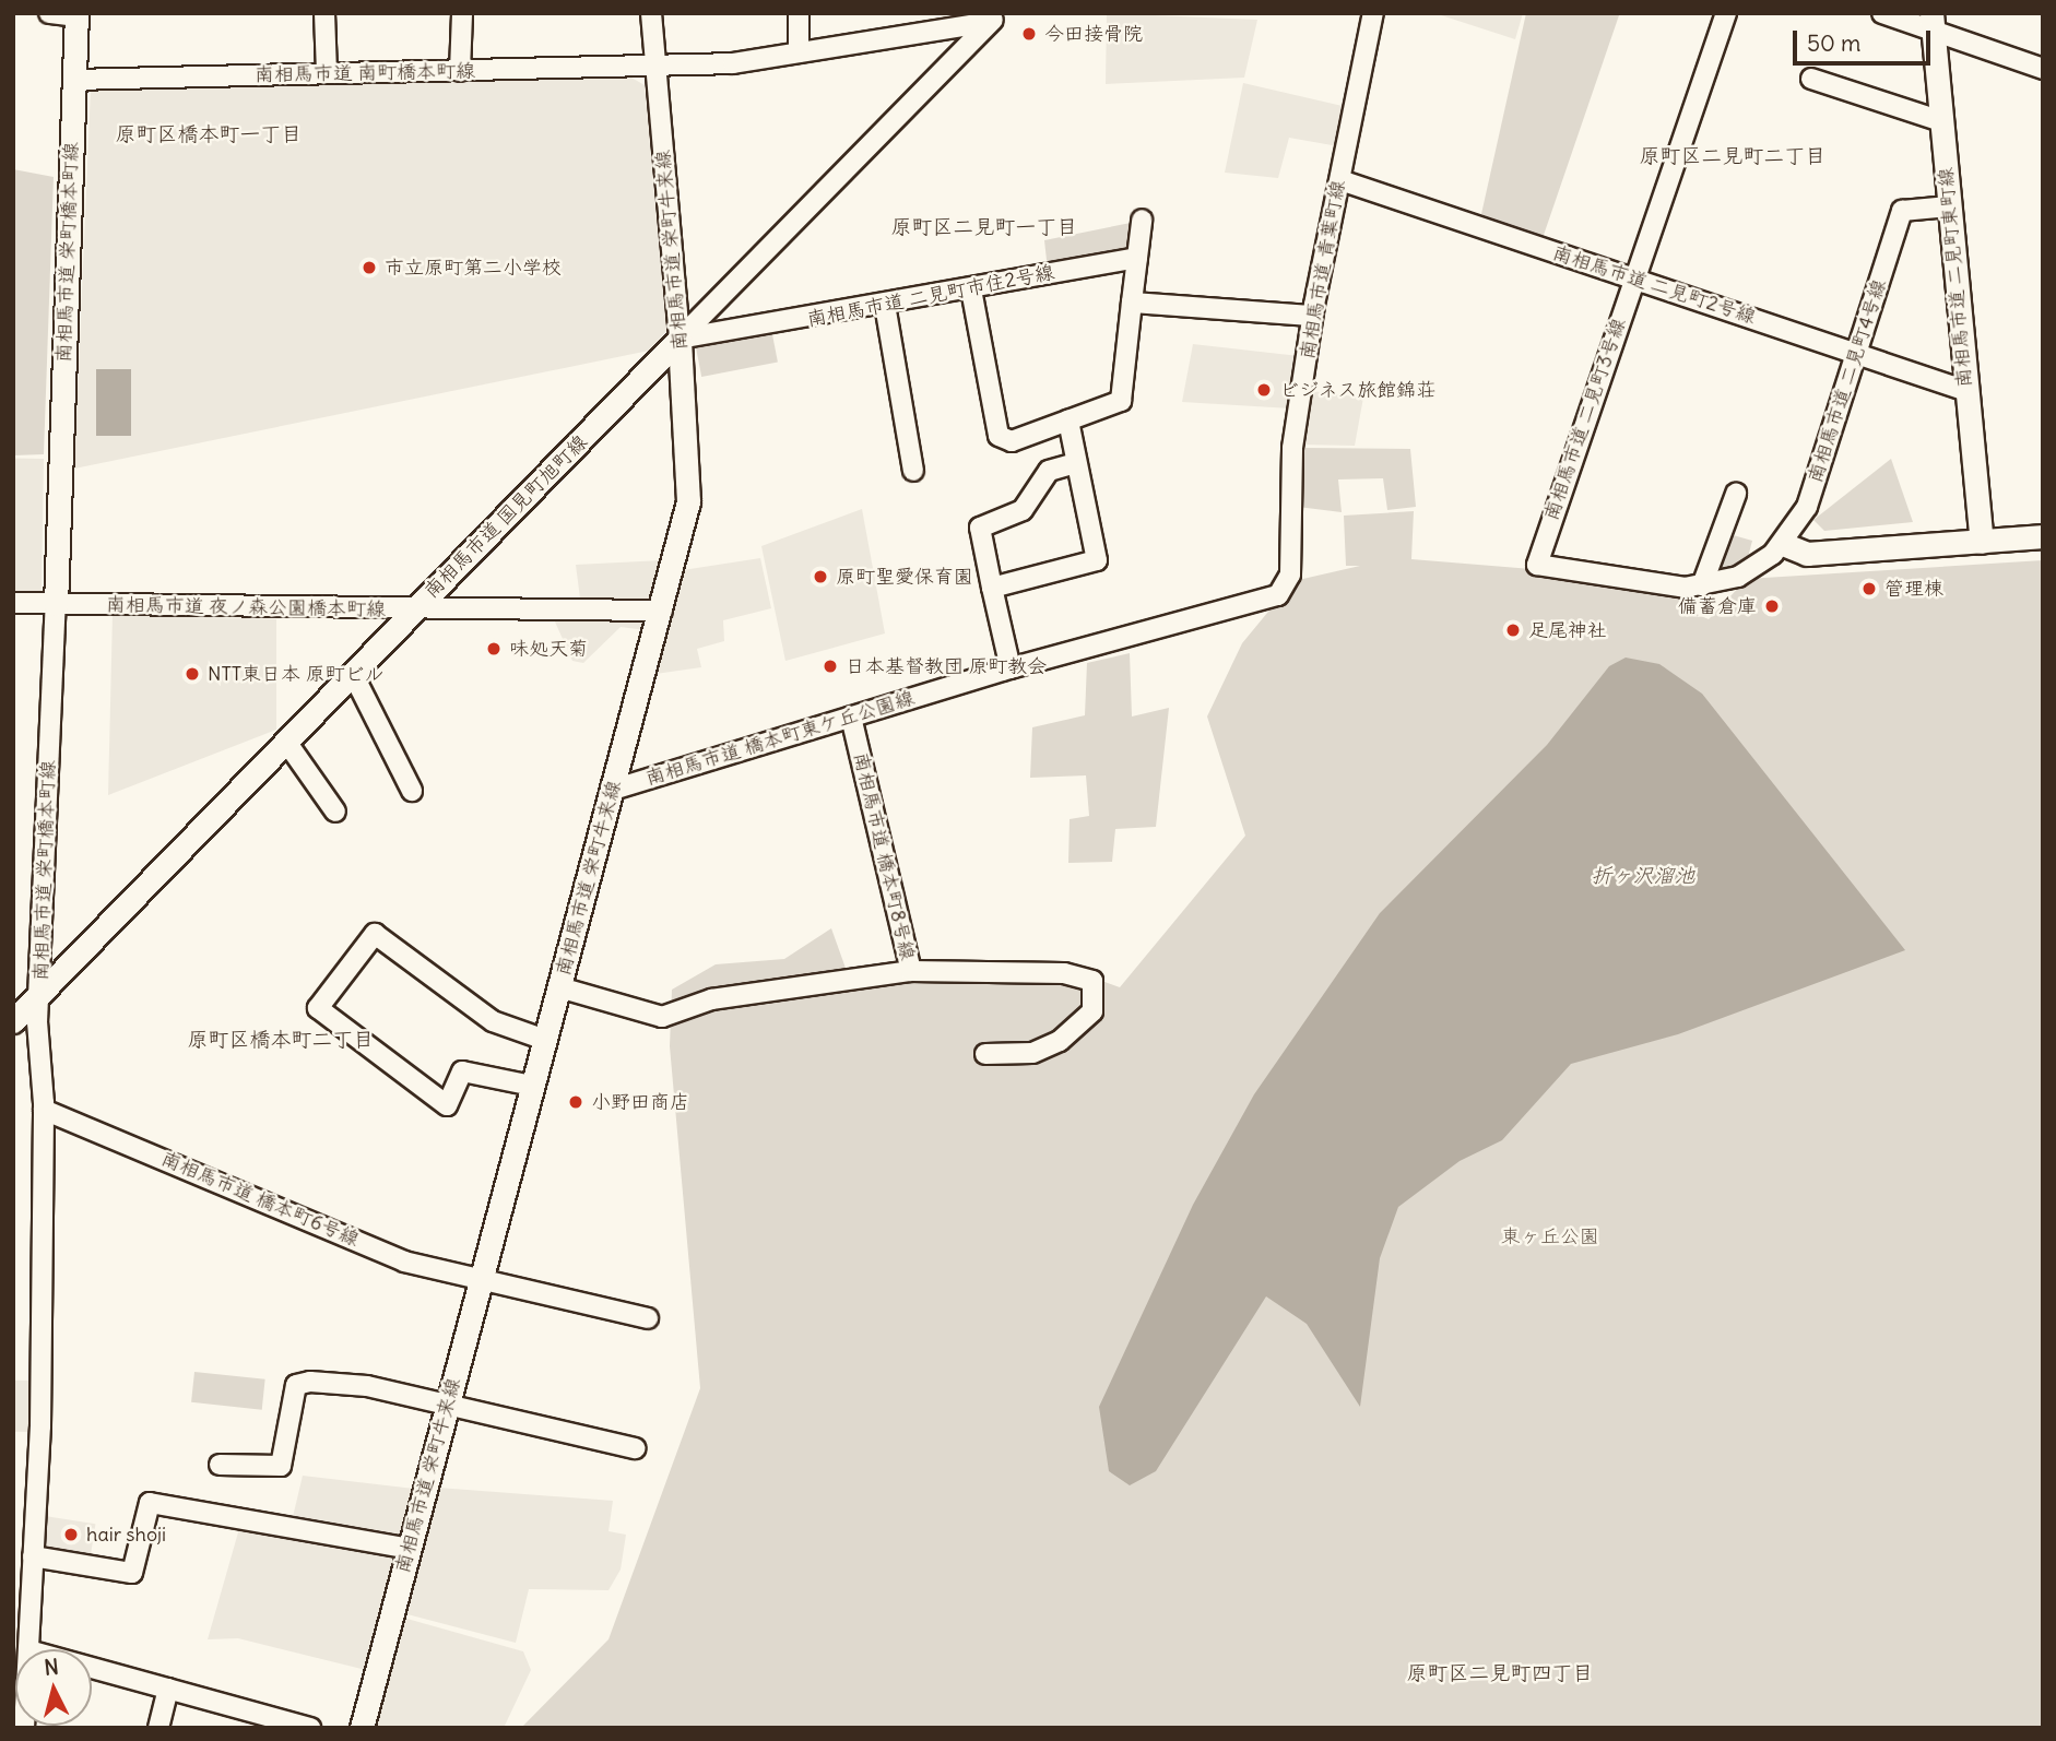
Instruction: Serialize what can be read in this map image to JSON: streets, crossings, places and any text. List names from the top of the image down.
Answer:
{
  "streets": {
    "street": [
      "南相馬市道 南町橋本町線",
      "南相馬市道 栄町牛来線",
      "南相馬市道 栄町橋本町線",
      "南相馬市道 青葉町線",
      "南相馬市道 二見町東町線",
      "南相馬市道 二見町2号線",
      "南相馬市道 二見町市住2号線",
      "南相馬市道 二見町4号線",
      "南相馬市道 二見町3号線",
      "南相馬市道 国見町旭町線",
      "南相馬市道 夜ノ森公園橋本町線",
      "南相馬市道 橋本町東ケ丘公園線",
      "南相馬市道 橋本町8号線",
      "南相馬市道 橋本町6号線"
    ]
  },
  "crossings": [
    ["南相馬市道 南町橋本町線", "南相馬市道 栄町牛来線"],
    ["南相馬市道 南町橋本町線", "南相馬市道 栄町橋本町線"],
    ["南相馬市道 南町橋本町線", "南相馬市道 国見町旭町線"],
    ["南相馬市道 栄町牛来線", "南相馬市道 二見町市住2号線"],
    ["南相馬市道 栄町牛来線", "南相馬市道 国見町旭町線"],
    ["南相馬市道 栄町牛来線", "南相馬市道 夜ノ森公園橋本町線"],
    ["南相馬市道 栄町牛来線", "南相馬市道 橋本町東ケ丘公園線"],
    ["南相馬市道 栄町牛来線", "南相馬市道 橋本町8号線"],
    ["南相馬市道 栄町牛来線", "南相馬市道 橋本町6号線"],
    ["南相馬市道 栄町橋本町線", "南相馬市道 国見町旭町線"],
    ["南相馬市道 栄町橋本町線", "南相馬市道 夜ノ森公園橋本町線"],
    ["南相馬市道 栄町橋本町線", "南相馬市道 橋本町6号線"],
    ["南相馬市道 青葉町線", "南相馬市道 二見町2号線"],
    ["南相馬市道 青葉町線", "南相馬市道 橋本町東ケ丘公園線"],
    ["南相馬市道 二見町東町線", "南相馬市道 二見町2号線"],
    ["南相馬市道 二見町東町線", "南相馬市道 二見町4号線"],
    ["南相馬市道 二見町2号線", "南相馬市道 二見町4号線"],
    ["南相馬市道 二見町2号線", "南相馬市道 二見町3号線"],
    ["南相馬市道 二見町市住2号線", "南相馬市道 国見町旭町線"],
    ["南相馬市道 二見町4号線", "南相馬市道 二見町3号線"],
    ["南相馬市道 国見町旭町線", "南相馬市道 夜ノ森公園橋本町線"],
    ["南相馬市道 橋本町東ケ丘公園線", "南相馬市道 橋本町8号線"]
  ],
  "districts": [
    "原町区橋本町一丁目",
    "原町区二見町二丁目",
    "原町区二見町一丁目",
    "原町区橋本町二丁目",
    "原町区二見町四丁目"
  ],
  "water": ["折ヶ沢溜池"],
  "parks": ["東ヶ丘公園"],
  "places": [
    "今田接骨院",
    "市立原町第二小学校",
    "ビジネス旅館錦荘",
    "原町聖愛保育園",
    "管理棟",
    "備蓄倉庫",
    "足尾神社",
    "味処天菊",
    "日本基督教団 原町教会",
    "NTT東日本 原町ビル",
    "小野田商店",
    "hair shoji"
  ],
  "scale_bar": "50 m",
  "north": "top"
}
